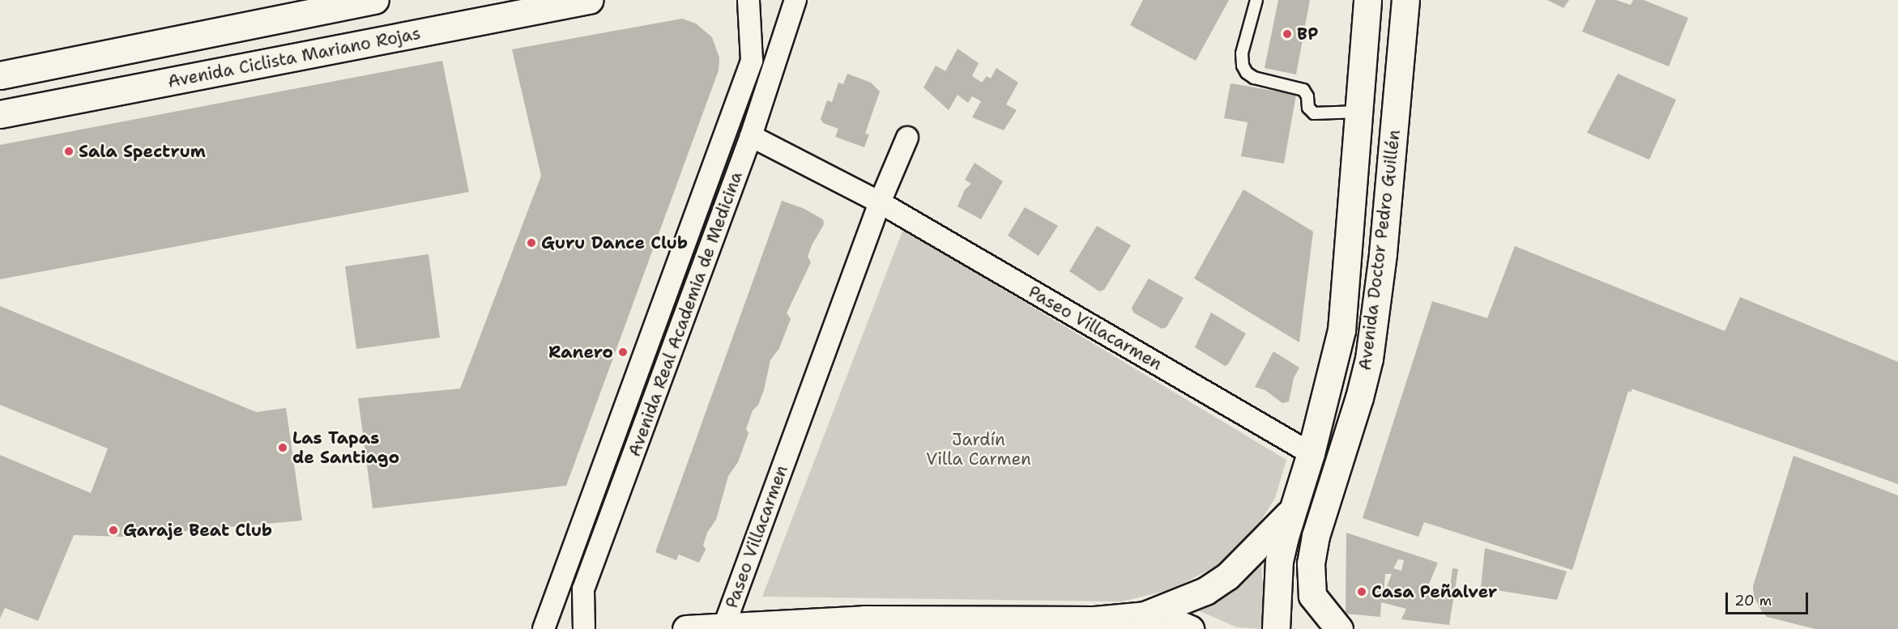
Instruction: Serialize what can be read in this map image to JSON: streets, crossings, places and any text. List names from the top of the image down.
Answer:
{
  "streets": {
    "main road": ["Avenida Ciclista Mariano Rojas", "Avenida Doctor Pedro Guillén"],
    "street": ["Avenida Real Academia de Medicina", "Paseo Villacarmen"]
  },
  "crossings": [
    ["Avenida Doctor Pedro Guillén", "Paseo Villacarmen"],
    ["Avenida Real Academia de Medicina", "Paseo Villacarmen"]
  ],
  "parks": ["Jardín Villa Carmen"],
  "places": [
    "BP",
    "Sala Spectrum",
    "Guru Dance Club",
    "Ranero",
    "Las Tapas de Santiago",
    "Garaje Beat Club",
    "Casa Peñalver"
  ],
  "scale_bar": "20 m"
}
